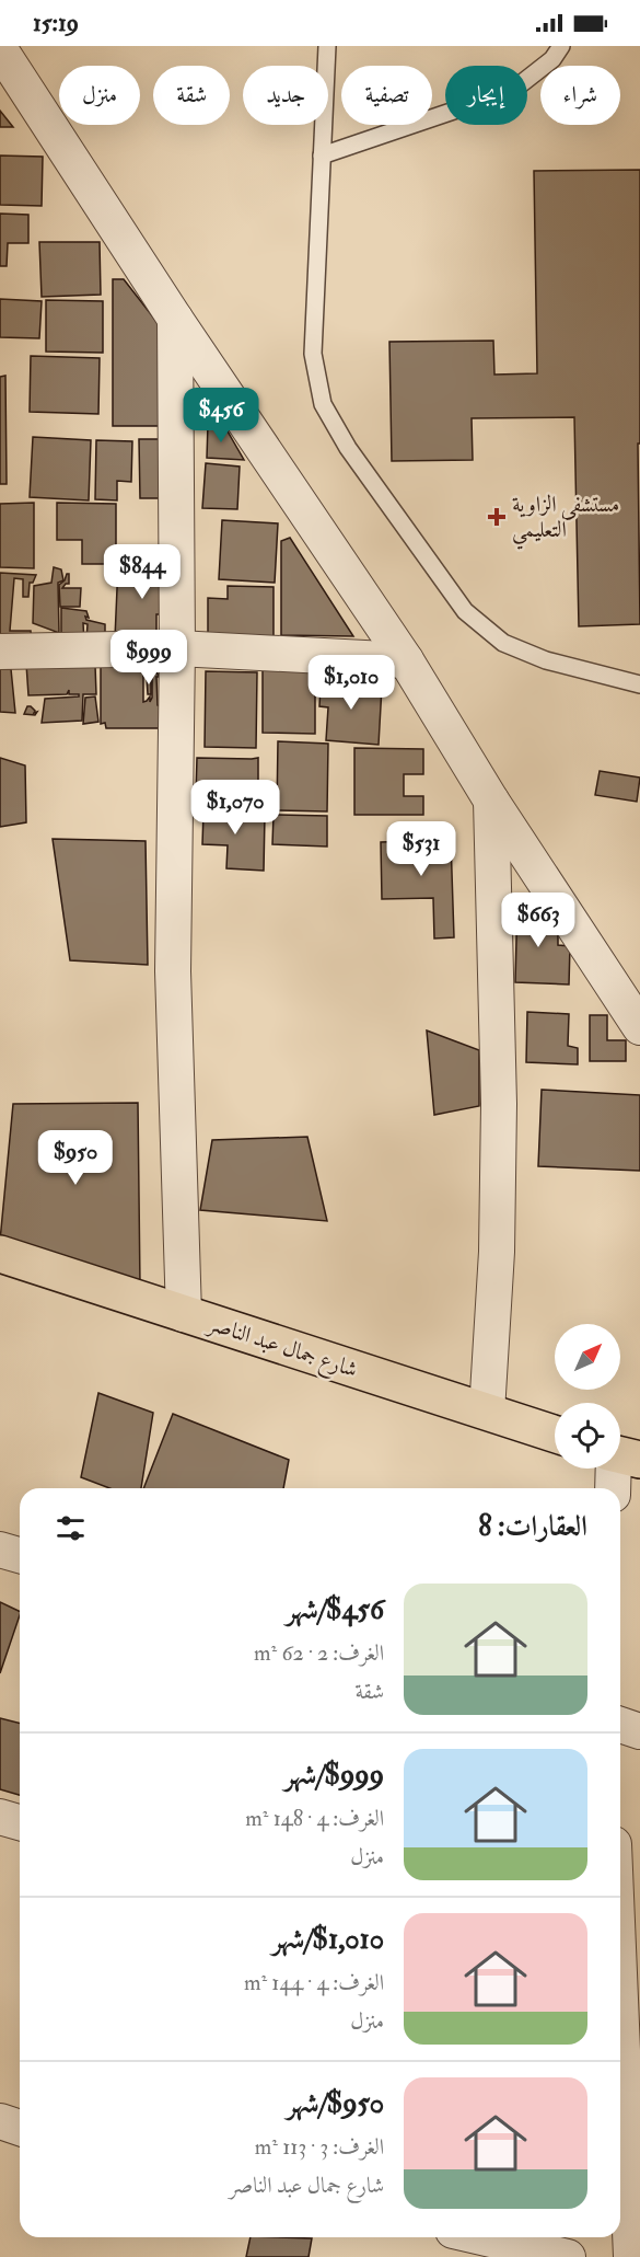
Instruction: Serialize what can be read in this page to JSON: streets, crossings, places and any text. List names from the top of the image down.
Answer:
{
  "streets": {
    "main road": ["شارع جمال عبد الناصر"]
  },
  "places": {
    "health": ["مستشفى الزاوية التعليمي"]
  },
  "north": "top right",
  "page": {
    "status": "15:19",
    "chip": [
      "شراء",
      "إيجار",
      "تصفية",
      "جديد",
      "شقة",
      "منزل"
    ],
    "price": [
      "$456",
      "$844",
      "$999",
      "$1,010",
      "$1,070",
      "$531",
      "$663",
      "$950"
    ],
    "heading": "العقارات: 8",
    "list": [
      {
        "name": "$456/شهر",
        "note": "الغرف: 2 · 62 m² · شقة"
      },
      {
        "name": "$999/شهر",
        "note": "الغرف: 4 · 148 m² · منزل"
      },
      {
        "name": "$1,010/شهر",
        "note": "الغرف: 4 · 144 m² · منزل"
      },
      {
        "name": "$950/شهر",
        "note": "الغرف: 3 · 113 m² · شارع جمال عبد الناصر"
      }
    ]
  }
}
